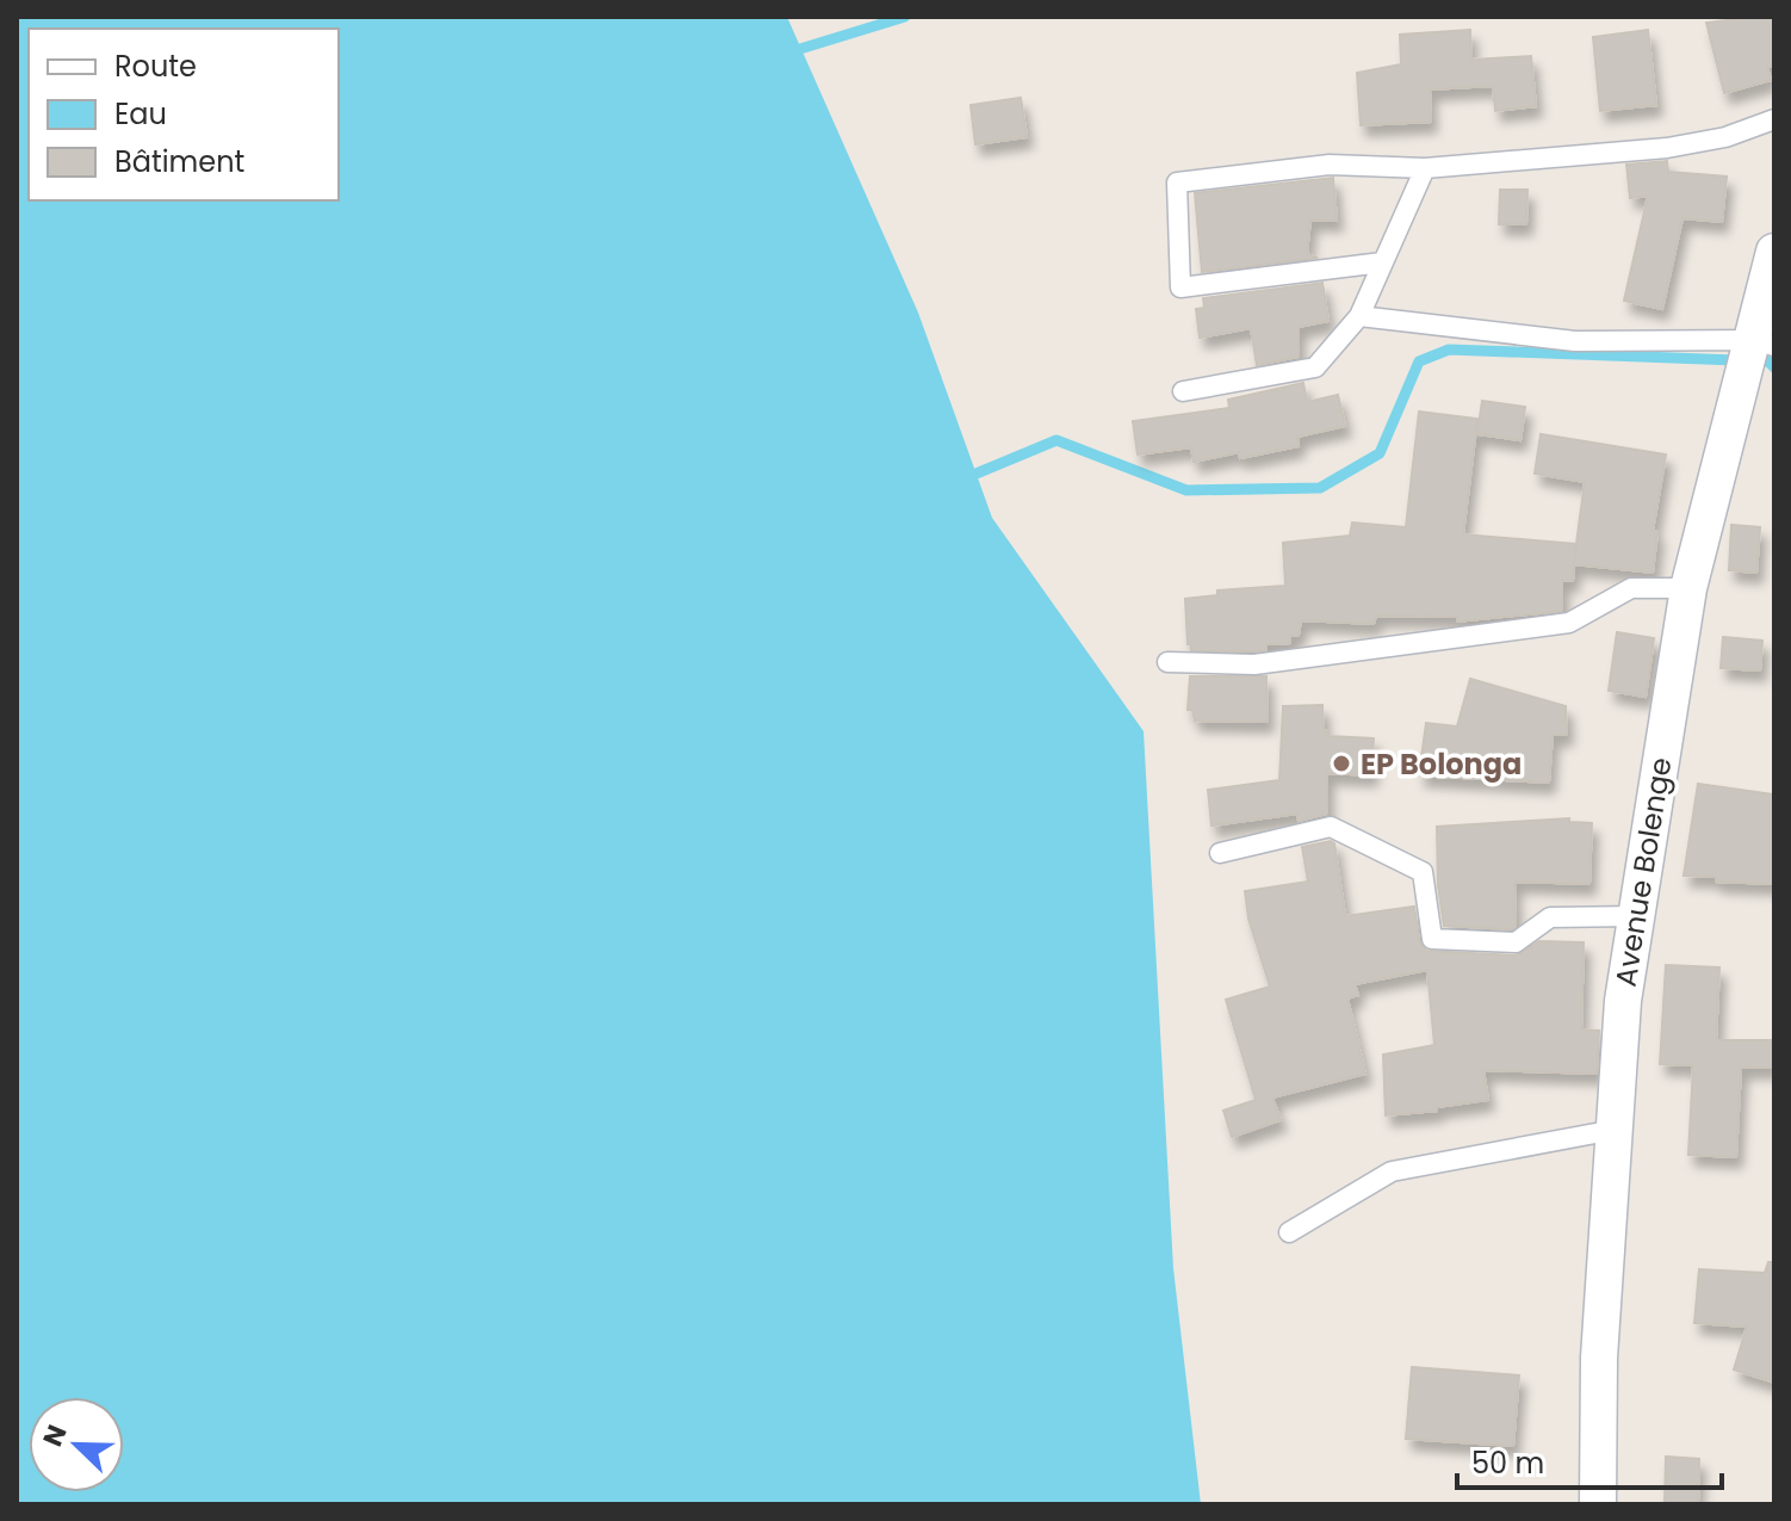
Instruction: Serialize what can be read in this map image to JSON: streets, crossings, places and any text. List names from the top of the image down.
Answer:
{
  "streets": {
    "street": ["Avenue Bolenge"]
  },
  "places": ["EP Bolonga"],
  "legend": ["Route", "Eau", "Bâtiment"],
  "scale_bar": "50 m",
  "north": "top left"
}
